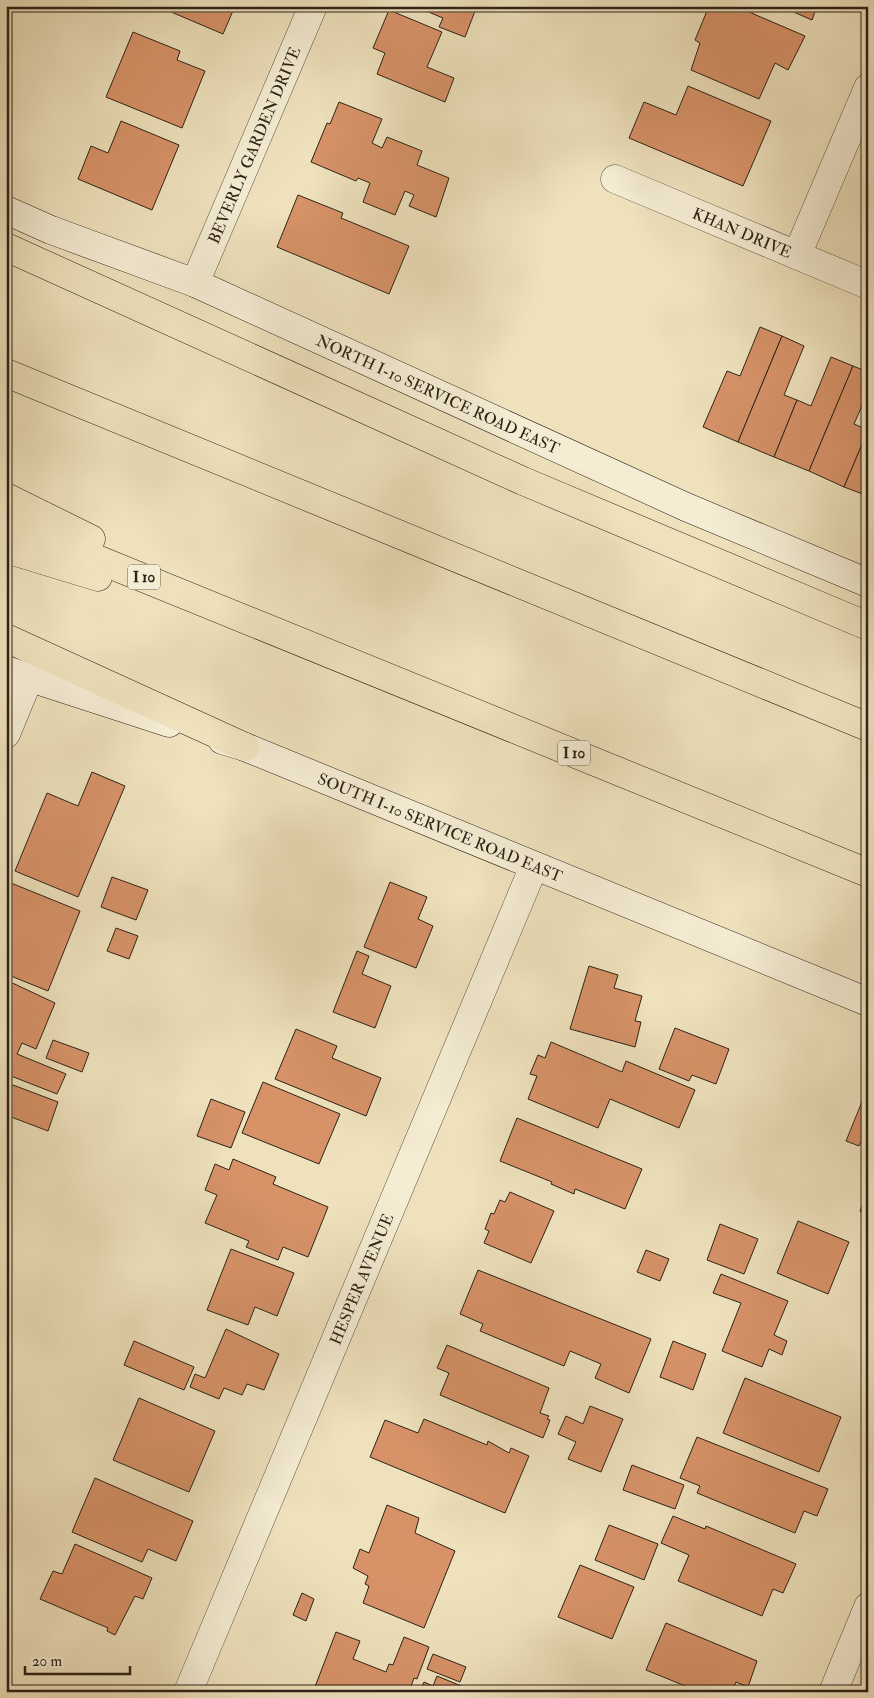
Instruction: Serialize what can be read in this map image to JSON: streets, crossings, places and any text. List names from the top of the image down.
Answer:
{
  "streets": {
    "highway": ["I 10"],
    "street": [
      "BEVERLY GARDEN DRIVE",
      "KHAN DRIVE",
      "NORTH I-10 SERVICE ROAD EAST",
      "SOUTH I-10 SERVICE ROAD EAST",
      "HESPER AVENUE"
    ]
  },
  "crossings": [
    ["BEVERLY GARDEN DRIVE", "NORTH I-10 SERVICE ROAD EAST"],
    ["SOUTH I-10 SERVICE ROAD EAST", "HESPER AVENUE"]
  ],
  "scale_bar": "20 m"
}
